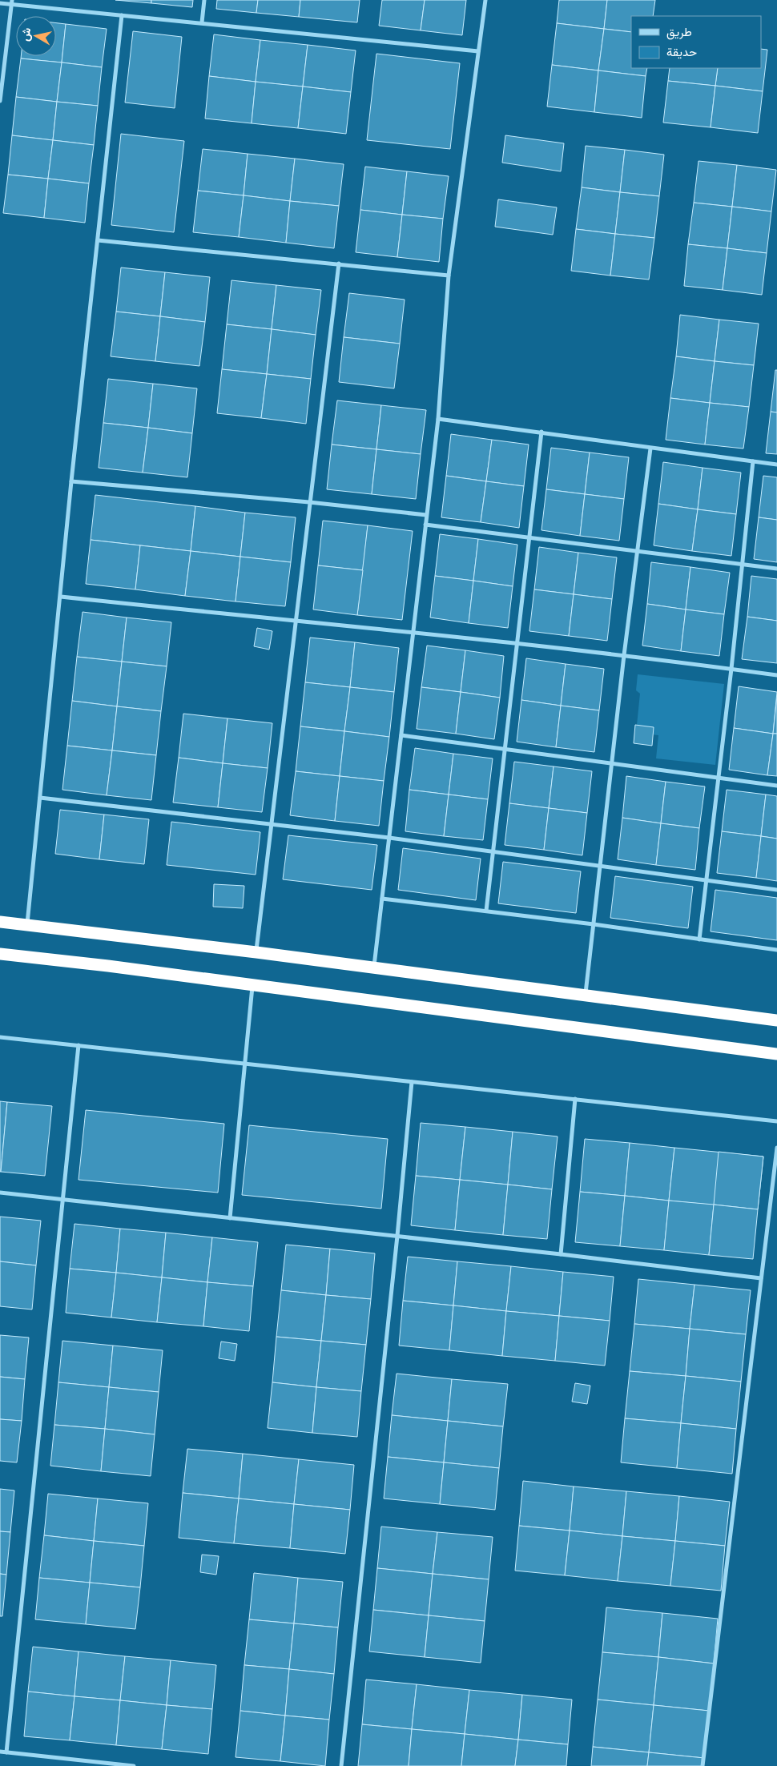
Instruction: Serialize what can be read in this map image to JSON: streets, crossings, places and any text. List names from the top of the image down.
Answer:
{
  "legend": ["طريق", "حديقة"],
  "north": "left"
}
